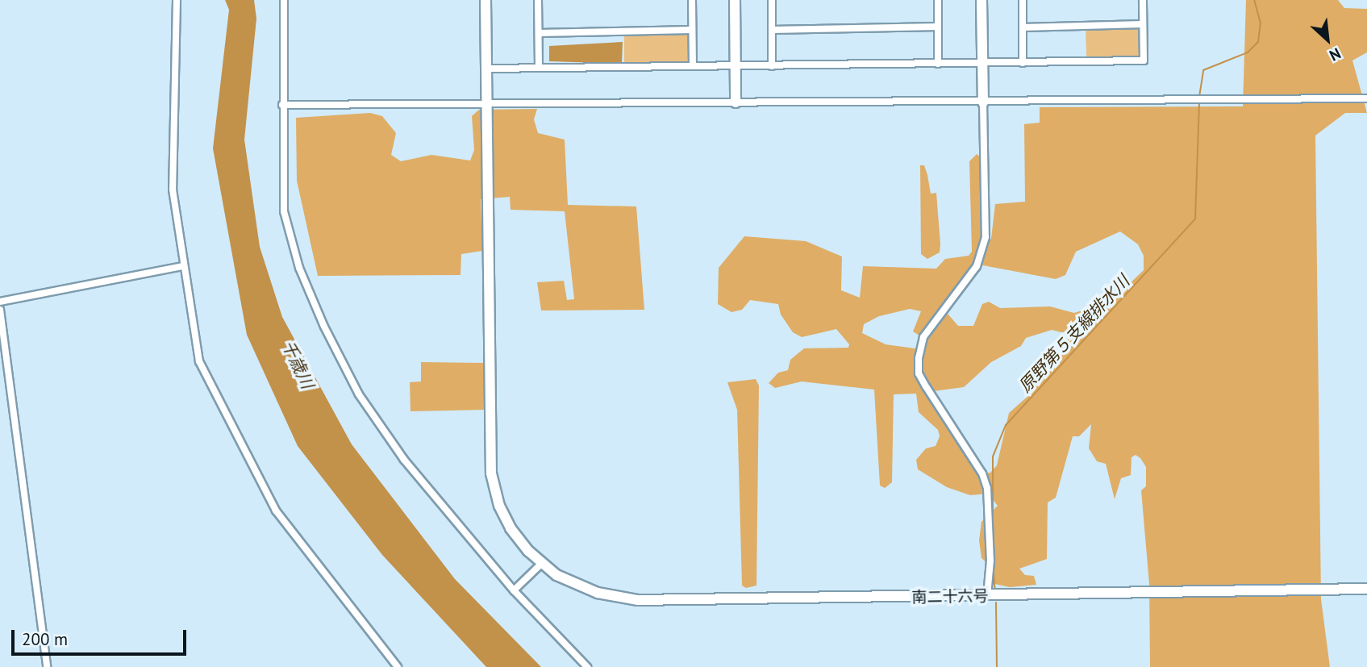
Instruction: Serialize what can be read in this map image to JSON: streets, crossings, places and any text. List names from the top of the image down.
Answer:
{
  "streets": {
    "street": ["南二十六号"]
  },
  "water": ["原野第５支線排水川", "千歳川"],
  "scale_bar": "200 m",
  "north": "bottom right"
}
